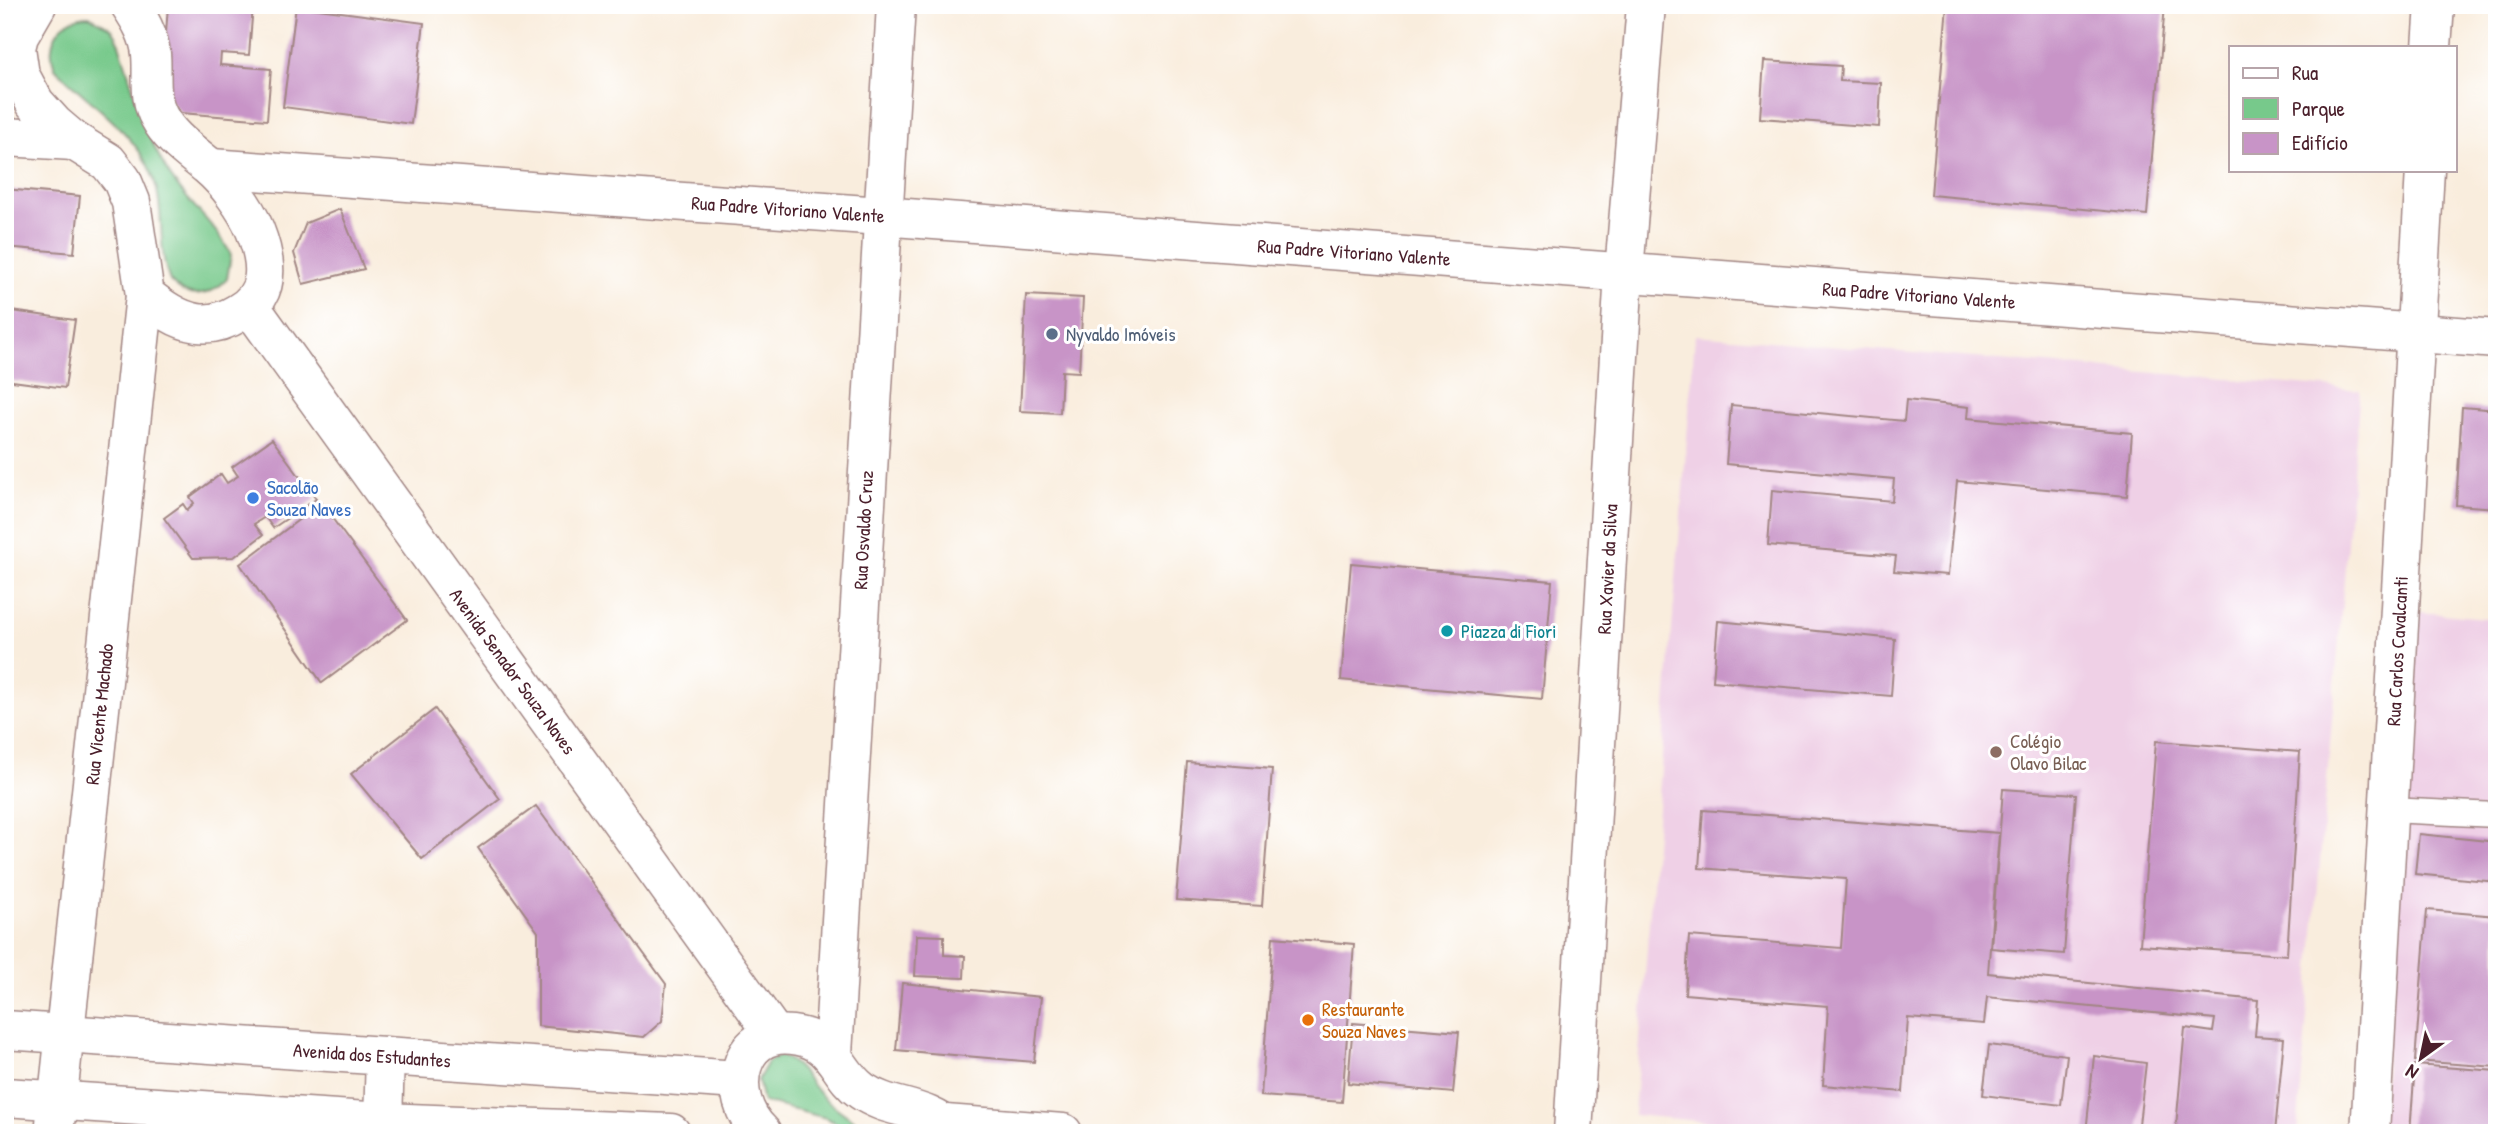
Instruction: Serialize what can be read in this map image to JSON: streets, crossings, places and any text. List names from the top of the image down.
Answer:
{
  "streets": {
    "street": [
      "Rua Padre Vitoriano Valente",
      "Rua Osvaldo Cruz",
      "Rua Xavier da Silva",
      "Rua Carlos Cavalcanti",
      "Avenida Senador Souza Naves",
      "Rua Vicente Machado",
      "Avenida dos Estudantes"
    ]
  },
  "crossings": [
    ["Rua Padre Vitoriano Valente", "Rua Osvaldo Cruz"],
    ["Rua Padre Vitoriano Valente", "Rua Xavier da Silva"],
    ["Rua Padre Vitoriano Valente", "Rua Carlos Cavalcanti"],
    ["Rua Vicente Machado", "Avenida dos Estudantes"]
  ],
  "places": [
    "Nyvaldo Imóveis",
    "Sacolão Souza Naves",
    "Piazza di Fiori",
    "Colégio Olavo Bilac",
    "Restaurante Souza Naves"
  ],
  "legend": ["Rua", "Parque", "Edifício"],
  "north": "bottom left"
}
